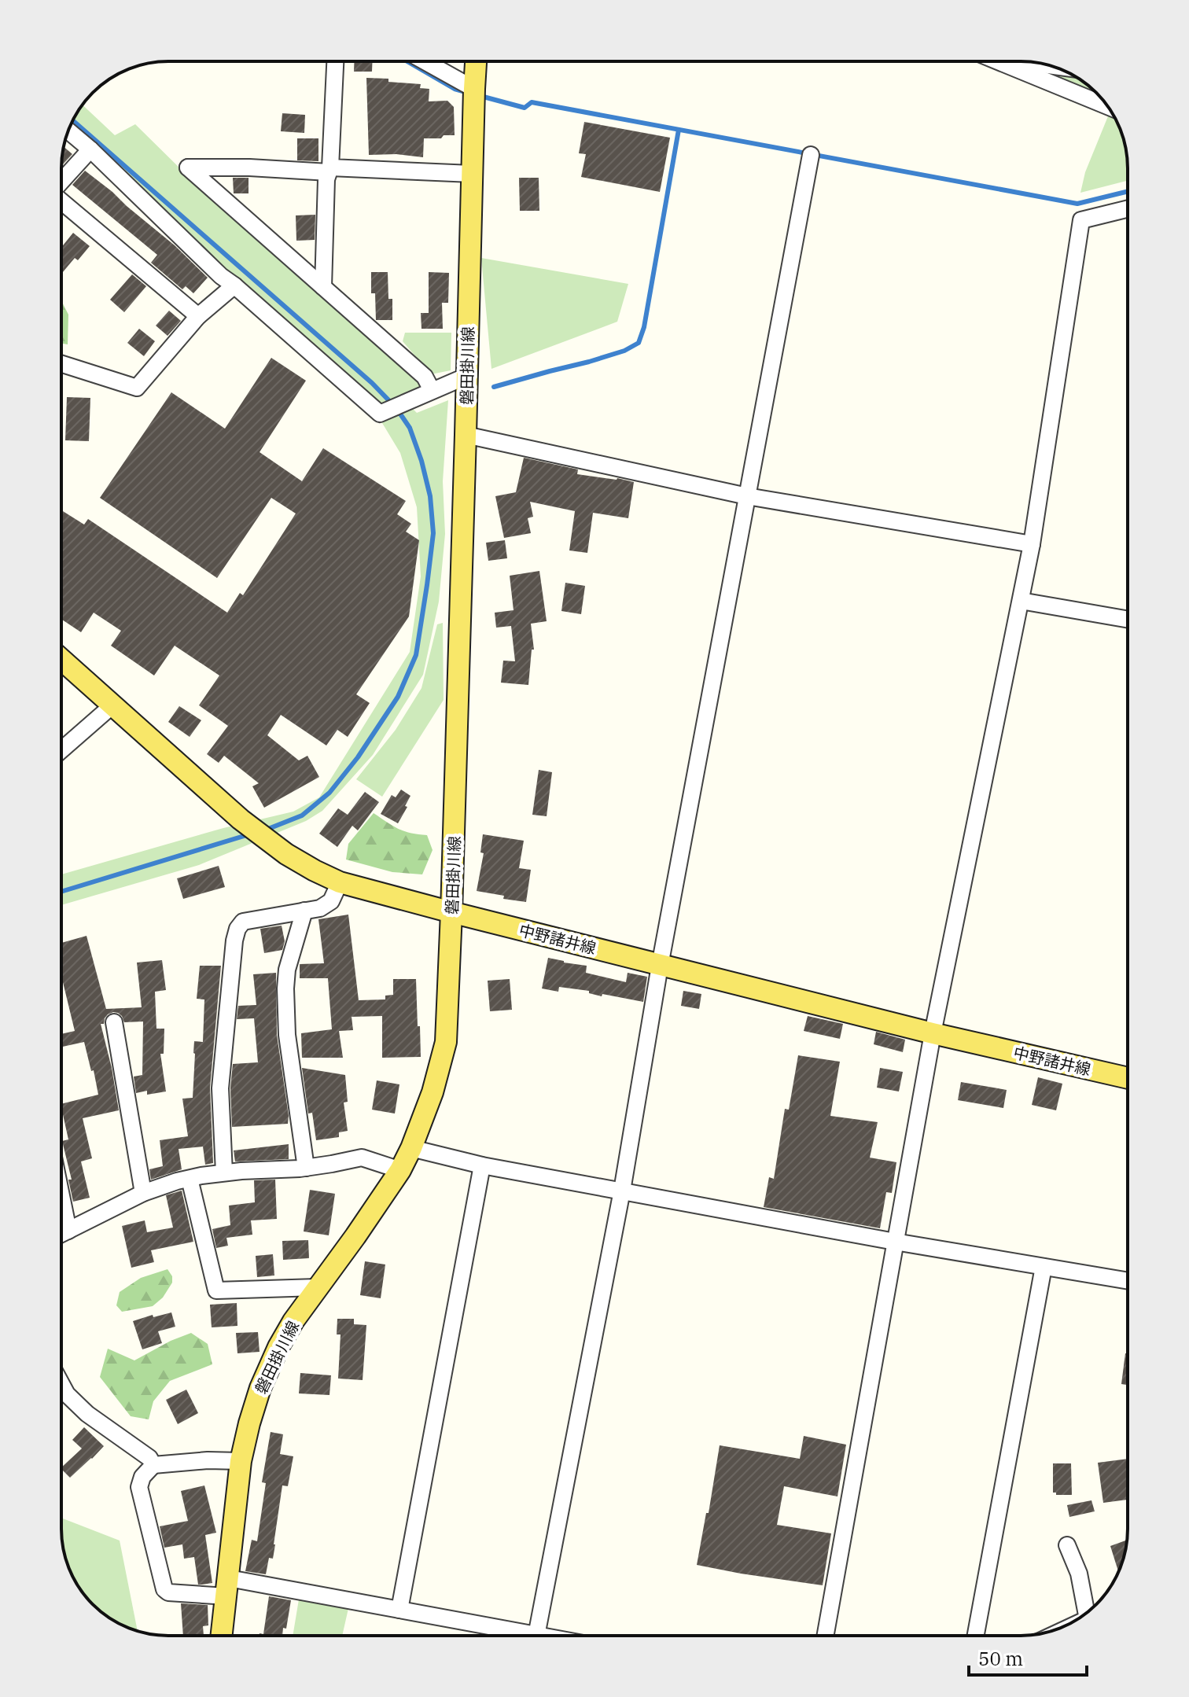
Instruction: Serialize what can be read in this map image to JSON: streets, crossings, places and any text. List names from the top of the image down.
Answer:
{
  "streets": {
    "main road": ["磐田掛川線", "中野諸井線"]
  },
  "crossings": [
    ["磐田掛川線", "中野諸井線"]
  ],
  "scale_bar": "50 m"
}
